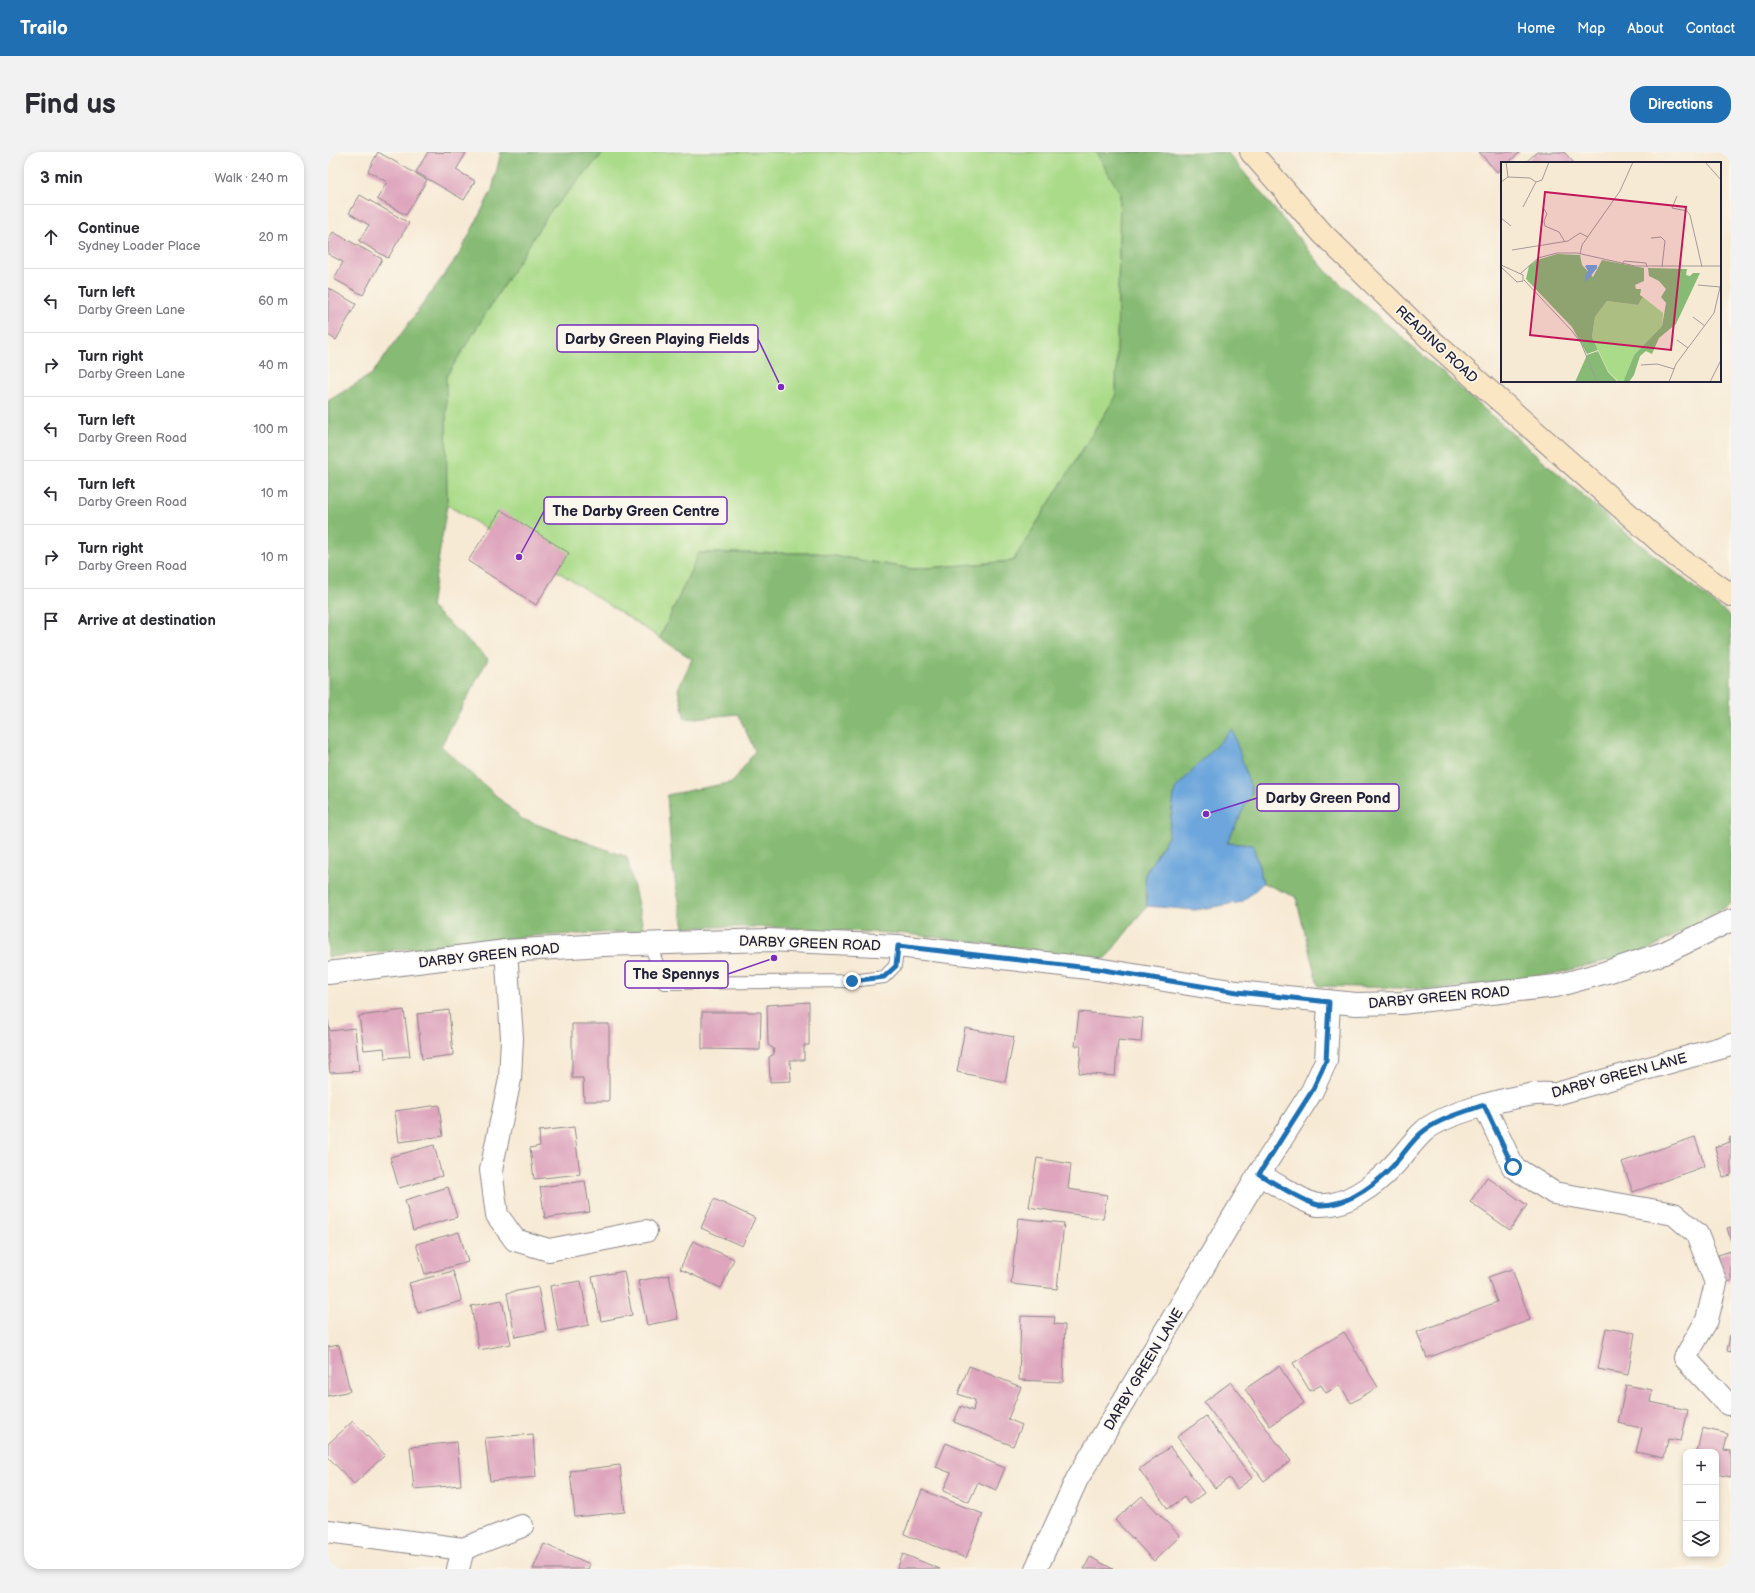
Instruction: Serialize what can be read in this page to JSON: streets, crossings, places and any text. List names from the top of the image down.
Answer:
{
  "streets": {
    "main road": ["READING ROAD"],
    "street": ["DARBY GREEN ROAD", "DARBY GREEN LANE"]
  },
  "crossings": [
    ["DARBY GREEN ROAD", "DARBY GREEN LANE"]
  ],
  "places": [
    "Darby Green Playing Fields",
    "The Darby Green Centre",
    "Darby Green Pond",
    "The Spennys"
  ],
  "page": {
    "header": "Trailo",
    "nav": [
      "Home",
      "Map",
      "About",
      "Contact"
    ],
    "buttons": "Directions",
    "title": "Find us",
    "heading": ["3 min", "Walk · 240 m"],
    "list": [
      ["Continue", "Sydney Loader Place", "20 m"],
      ["Turn left", "Darby Green Lane", "60 m"],
      ["Turn right", "Darby Green Lane", "40 m"],
      ["Turn left", "Darby Green Road", "100 m"],
      ["Turn left", "Darby Green Road", "10 m"],
      ["Turn right", "Darby Green Road", "10 m"],
      "Arrive at destination"
    ],
    "map_buttons": ["+", "−"]
  }
}
